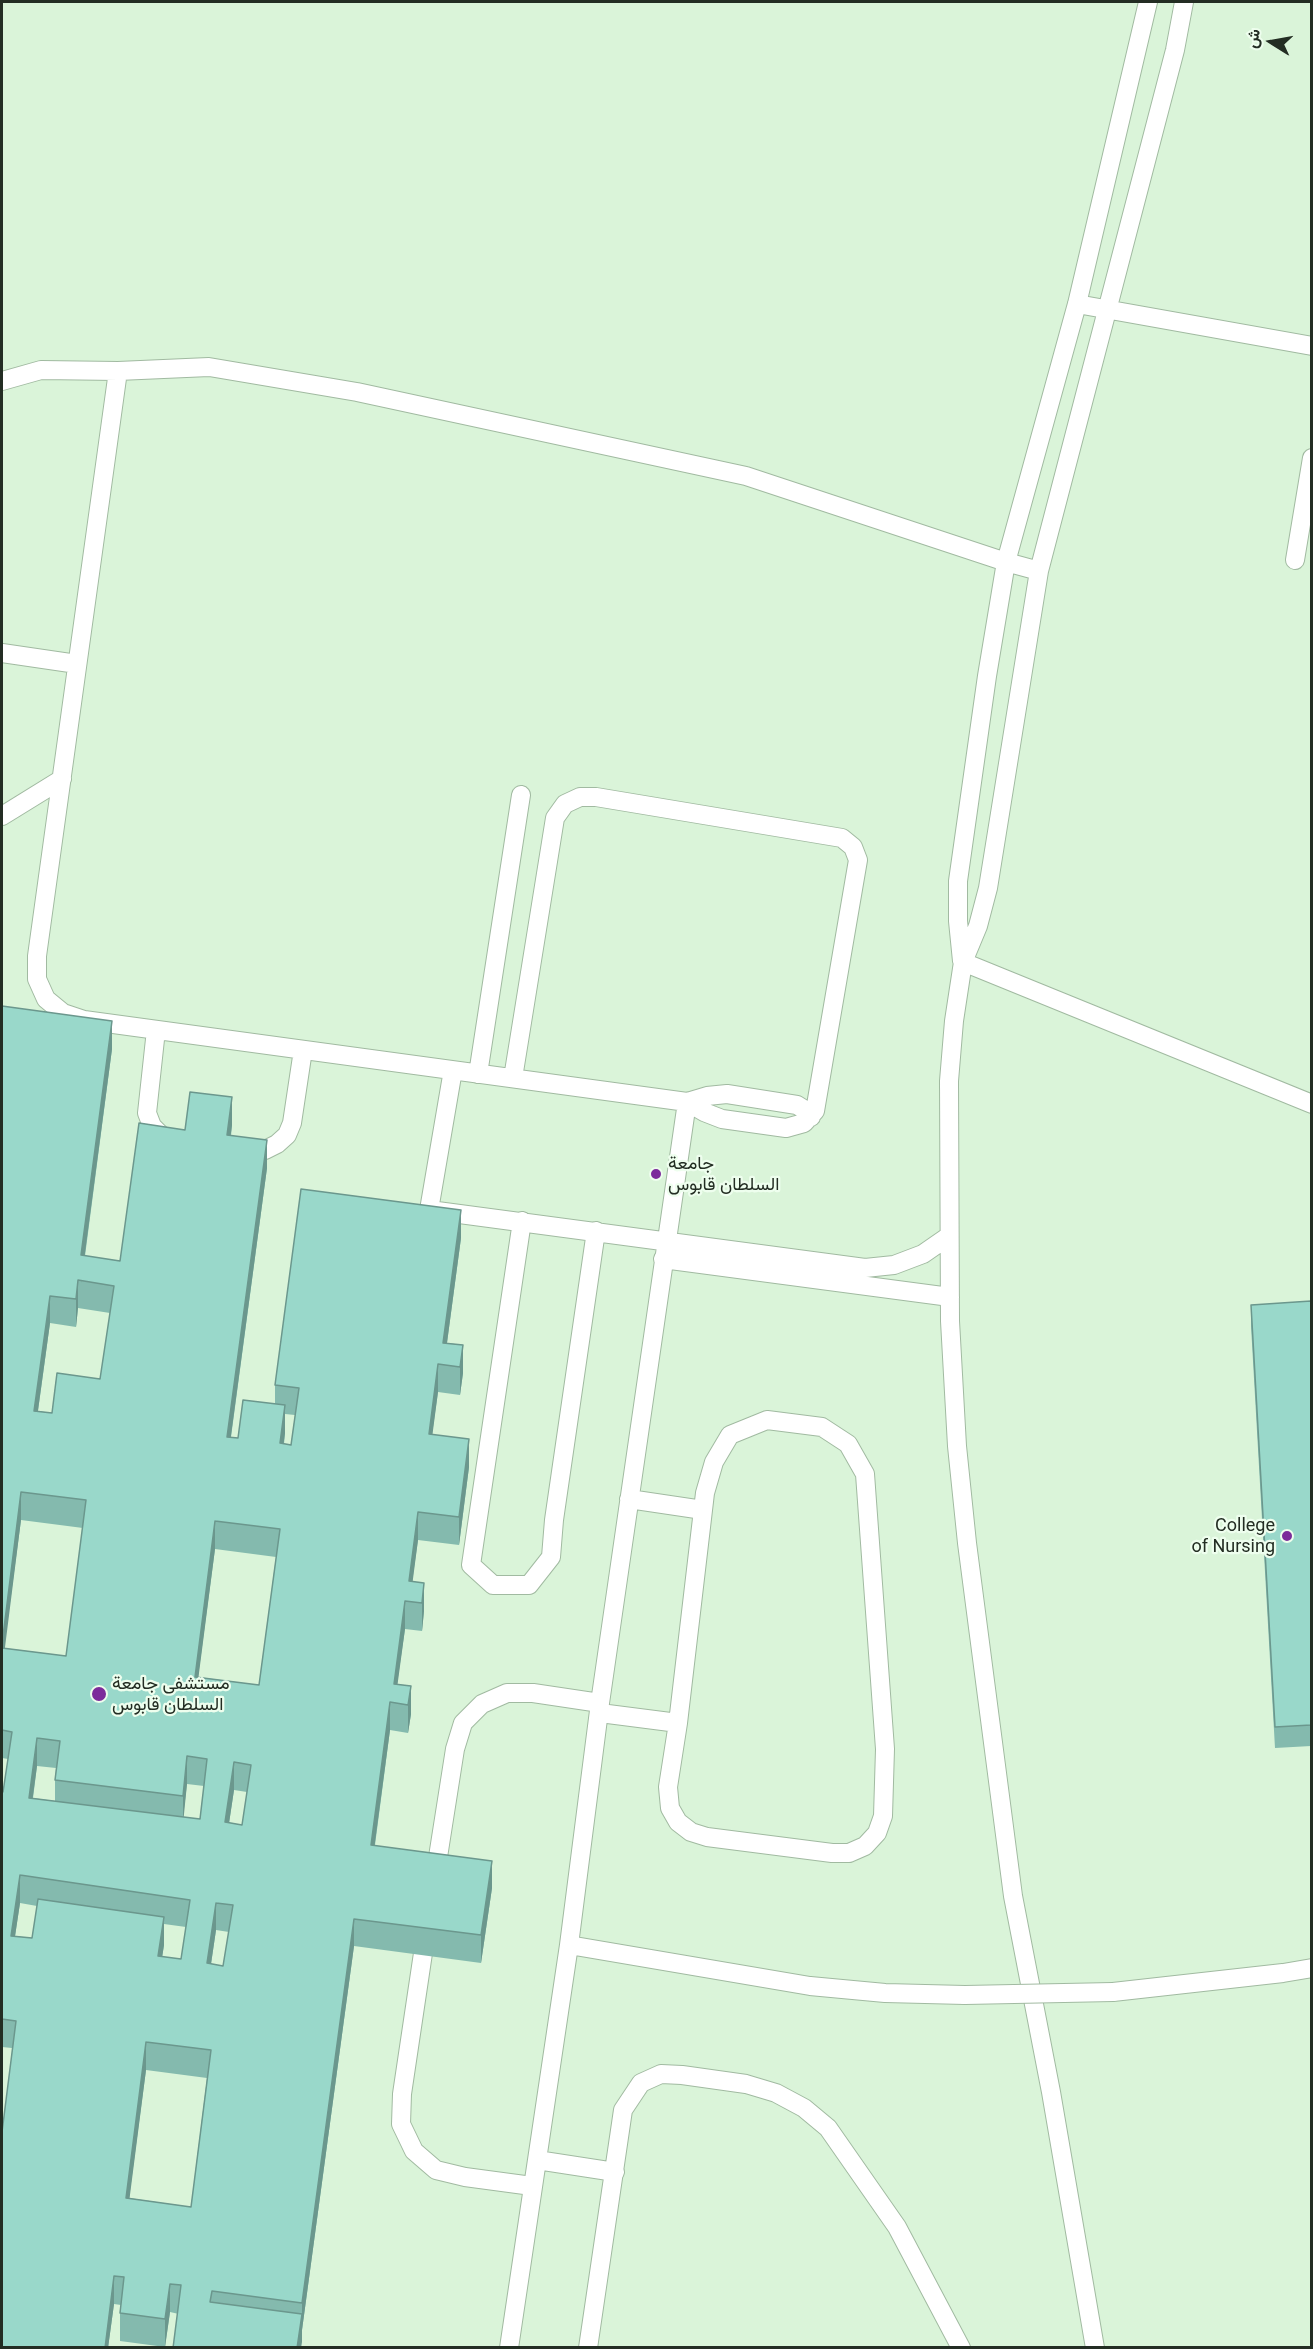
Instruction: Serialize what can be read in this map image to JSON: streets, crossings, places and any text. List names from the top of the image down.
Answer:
{
  "places": ["جامعة السلطان قابوس", "College of Nursing", "مستشفى جامعة السلطان قابوس"],
  "north": "left"
}
